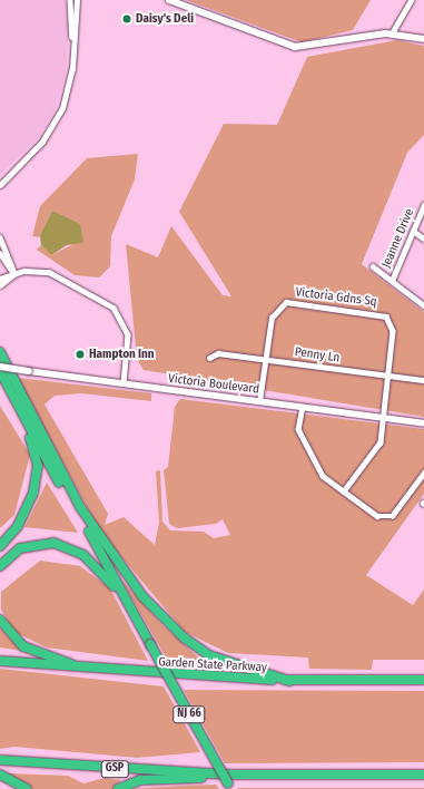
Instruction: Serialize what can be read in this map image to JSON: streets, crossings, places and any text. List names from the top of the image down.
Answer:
{
  "streets": {
    "highway": ["Garden State Parkway", "NJ 66", "GSP"],
    "street": [
      "Jeanne Drive",
      "Victoria Gdns Sq",
      "Penny Ln",
      "Victoria Boulevard"
    ]
  },
  "crossings": [
    ["Victoria Gdns Sq", "Penny Ln"],
    ["Victoria Gdns Sq", "Victoria Boulevard"],
    ["NJ 66", "GSP"]
  ],
  "places": ["Daisy's Deli", "Hampton Inn"]
}
